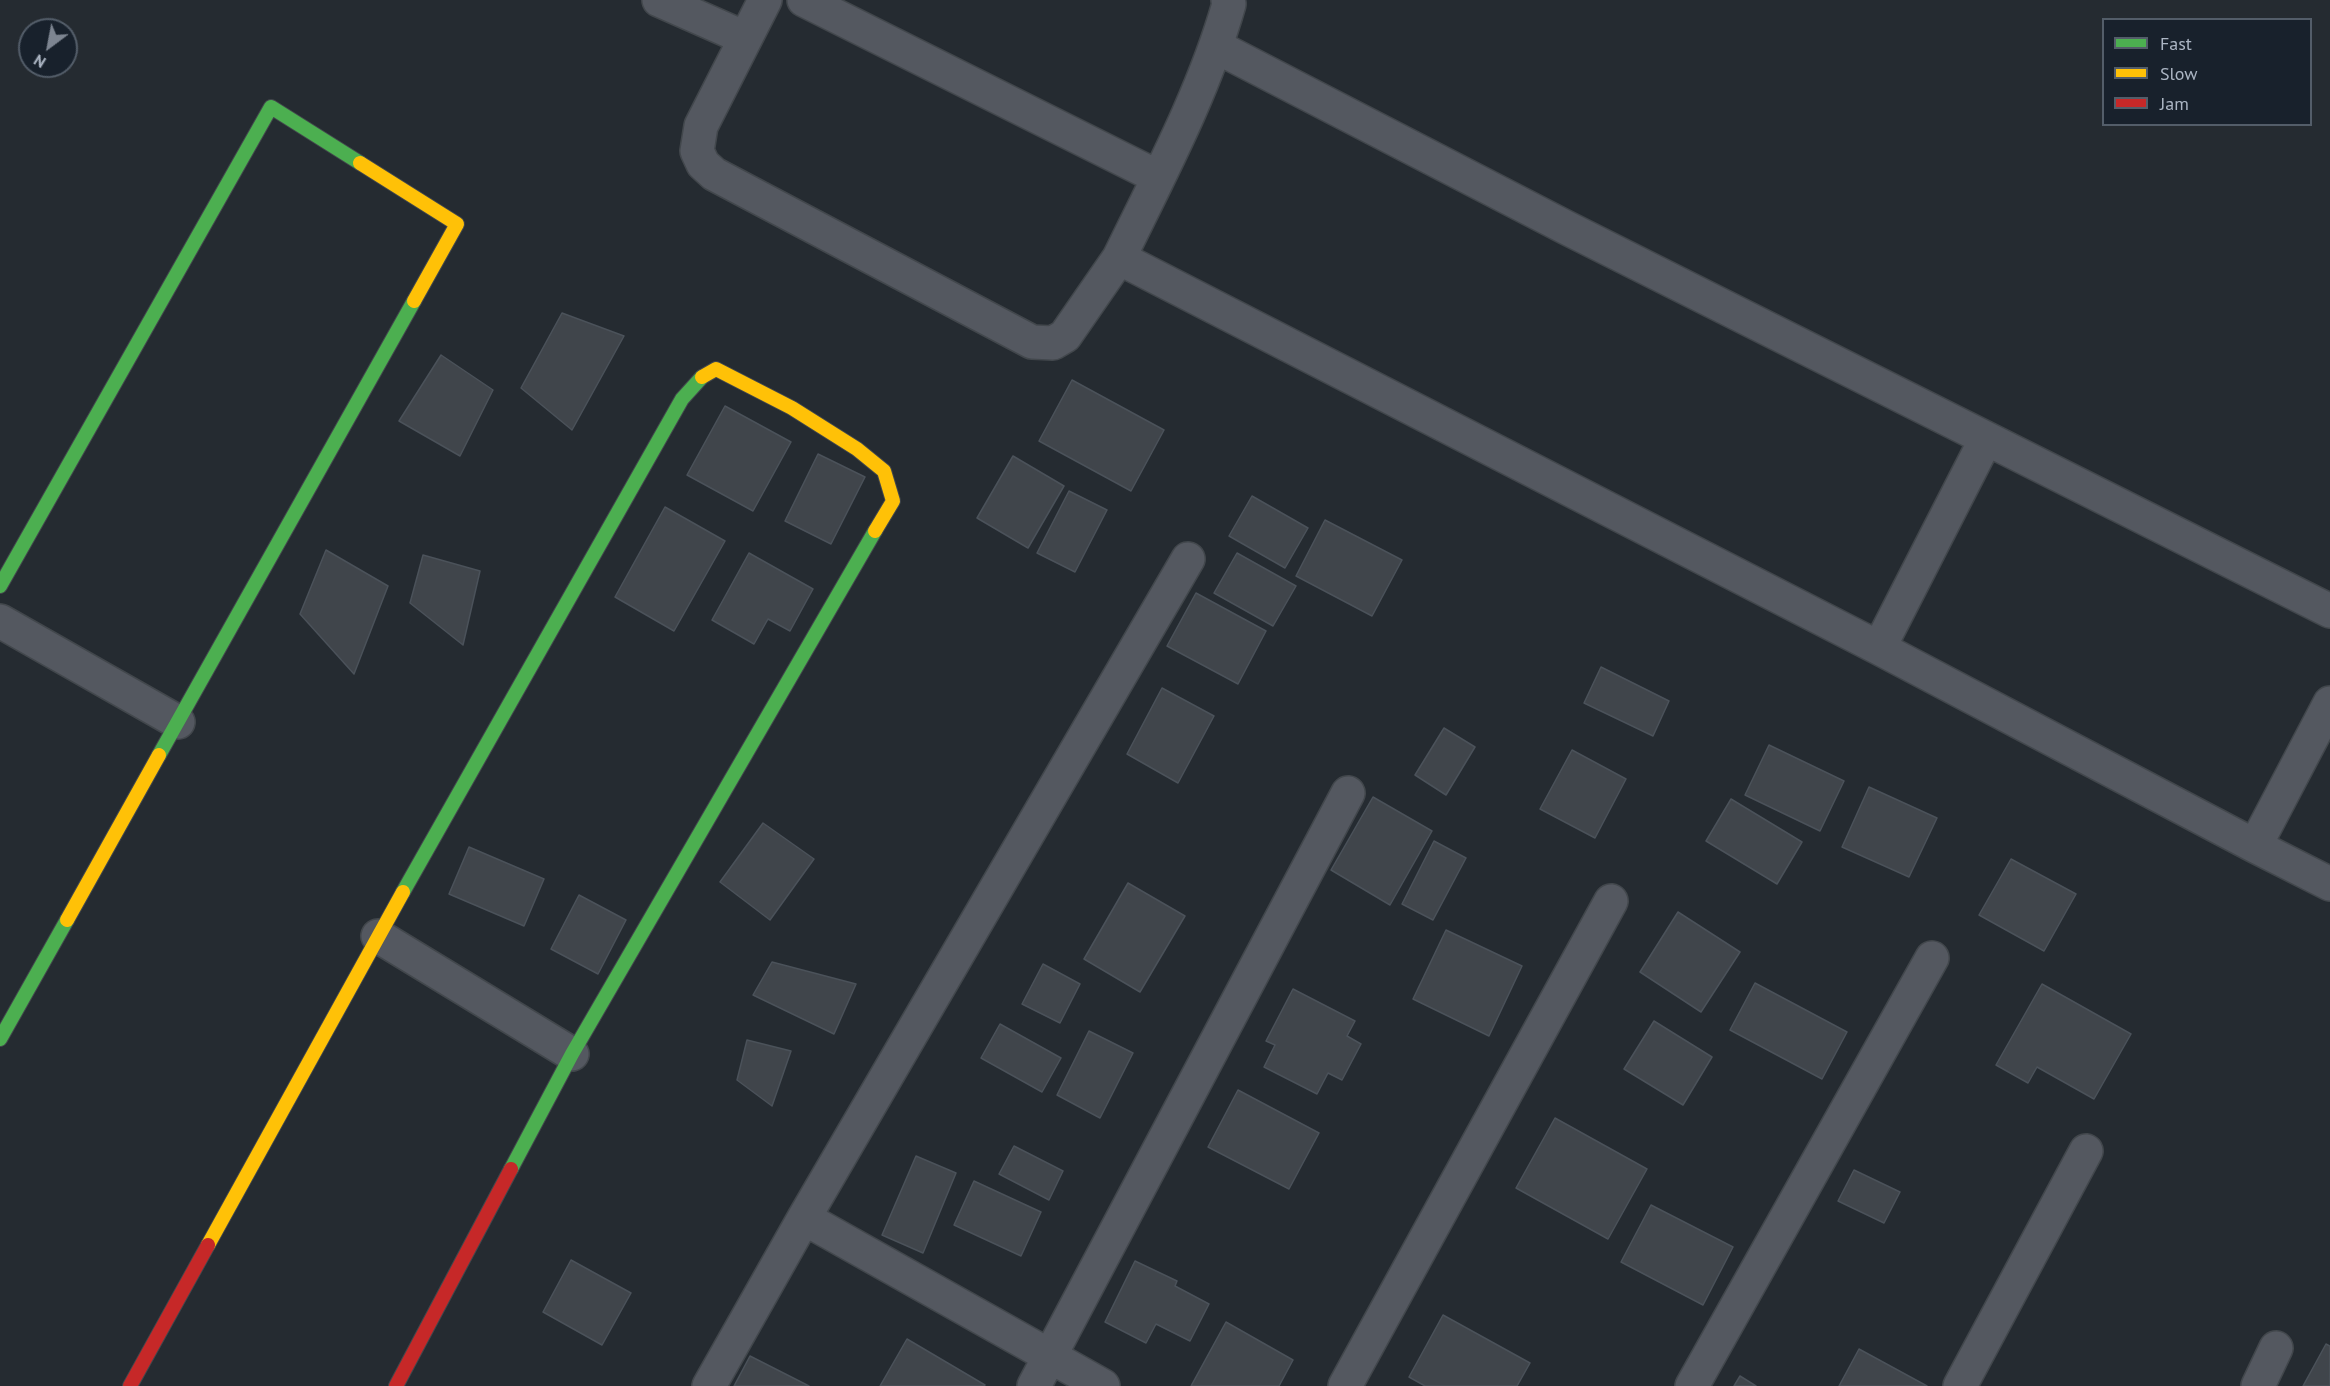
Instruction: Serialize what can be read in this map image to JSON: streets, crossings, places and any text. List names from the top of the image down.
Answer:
{
  "legend": ["Fast", "Slow", "Jam"],
  "north": "bottom left"
}
